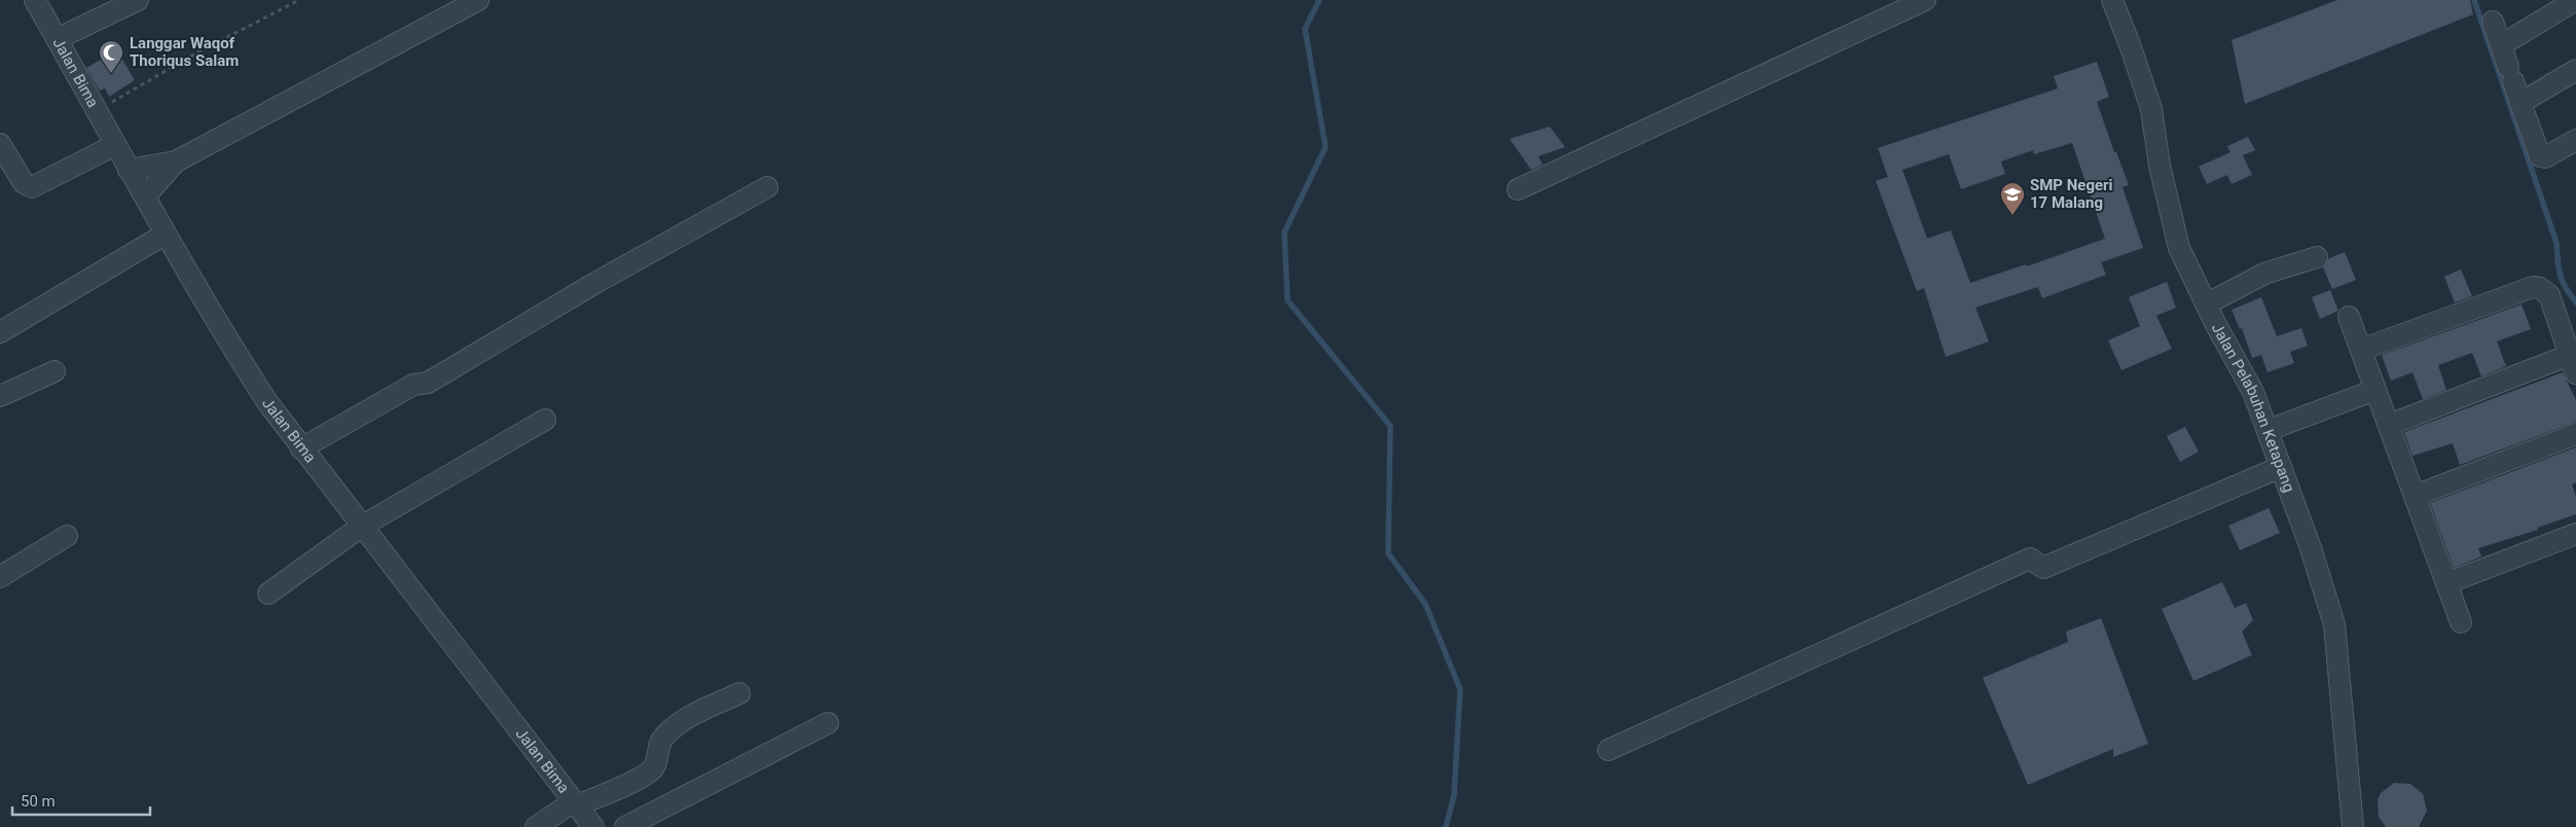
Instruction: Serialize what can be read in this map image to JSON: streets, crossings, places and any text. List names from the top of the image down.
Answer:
{
  "streets": {
    "street": ["Jalan Bima", "Jalan Pelabuhan Ketapang"]
  },
  "places": {
    "mosque": ["Langgar Waqof Thoriqus Salam"],
    "school or university": ["SMP Negeri 17 Malang"]
  },
  "scale_bar": "50 m"
}
